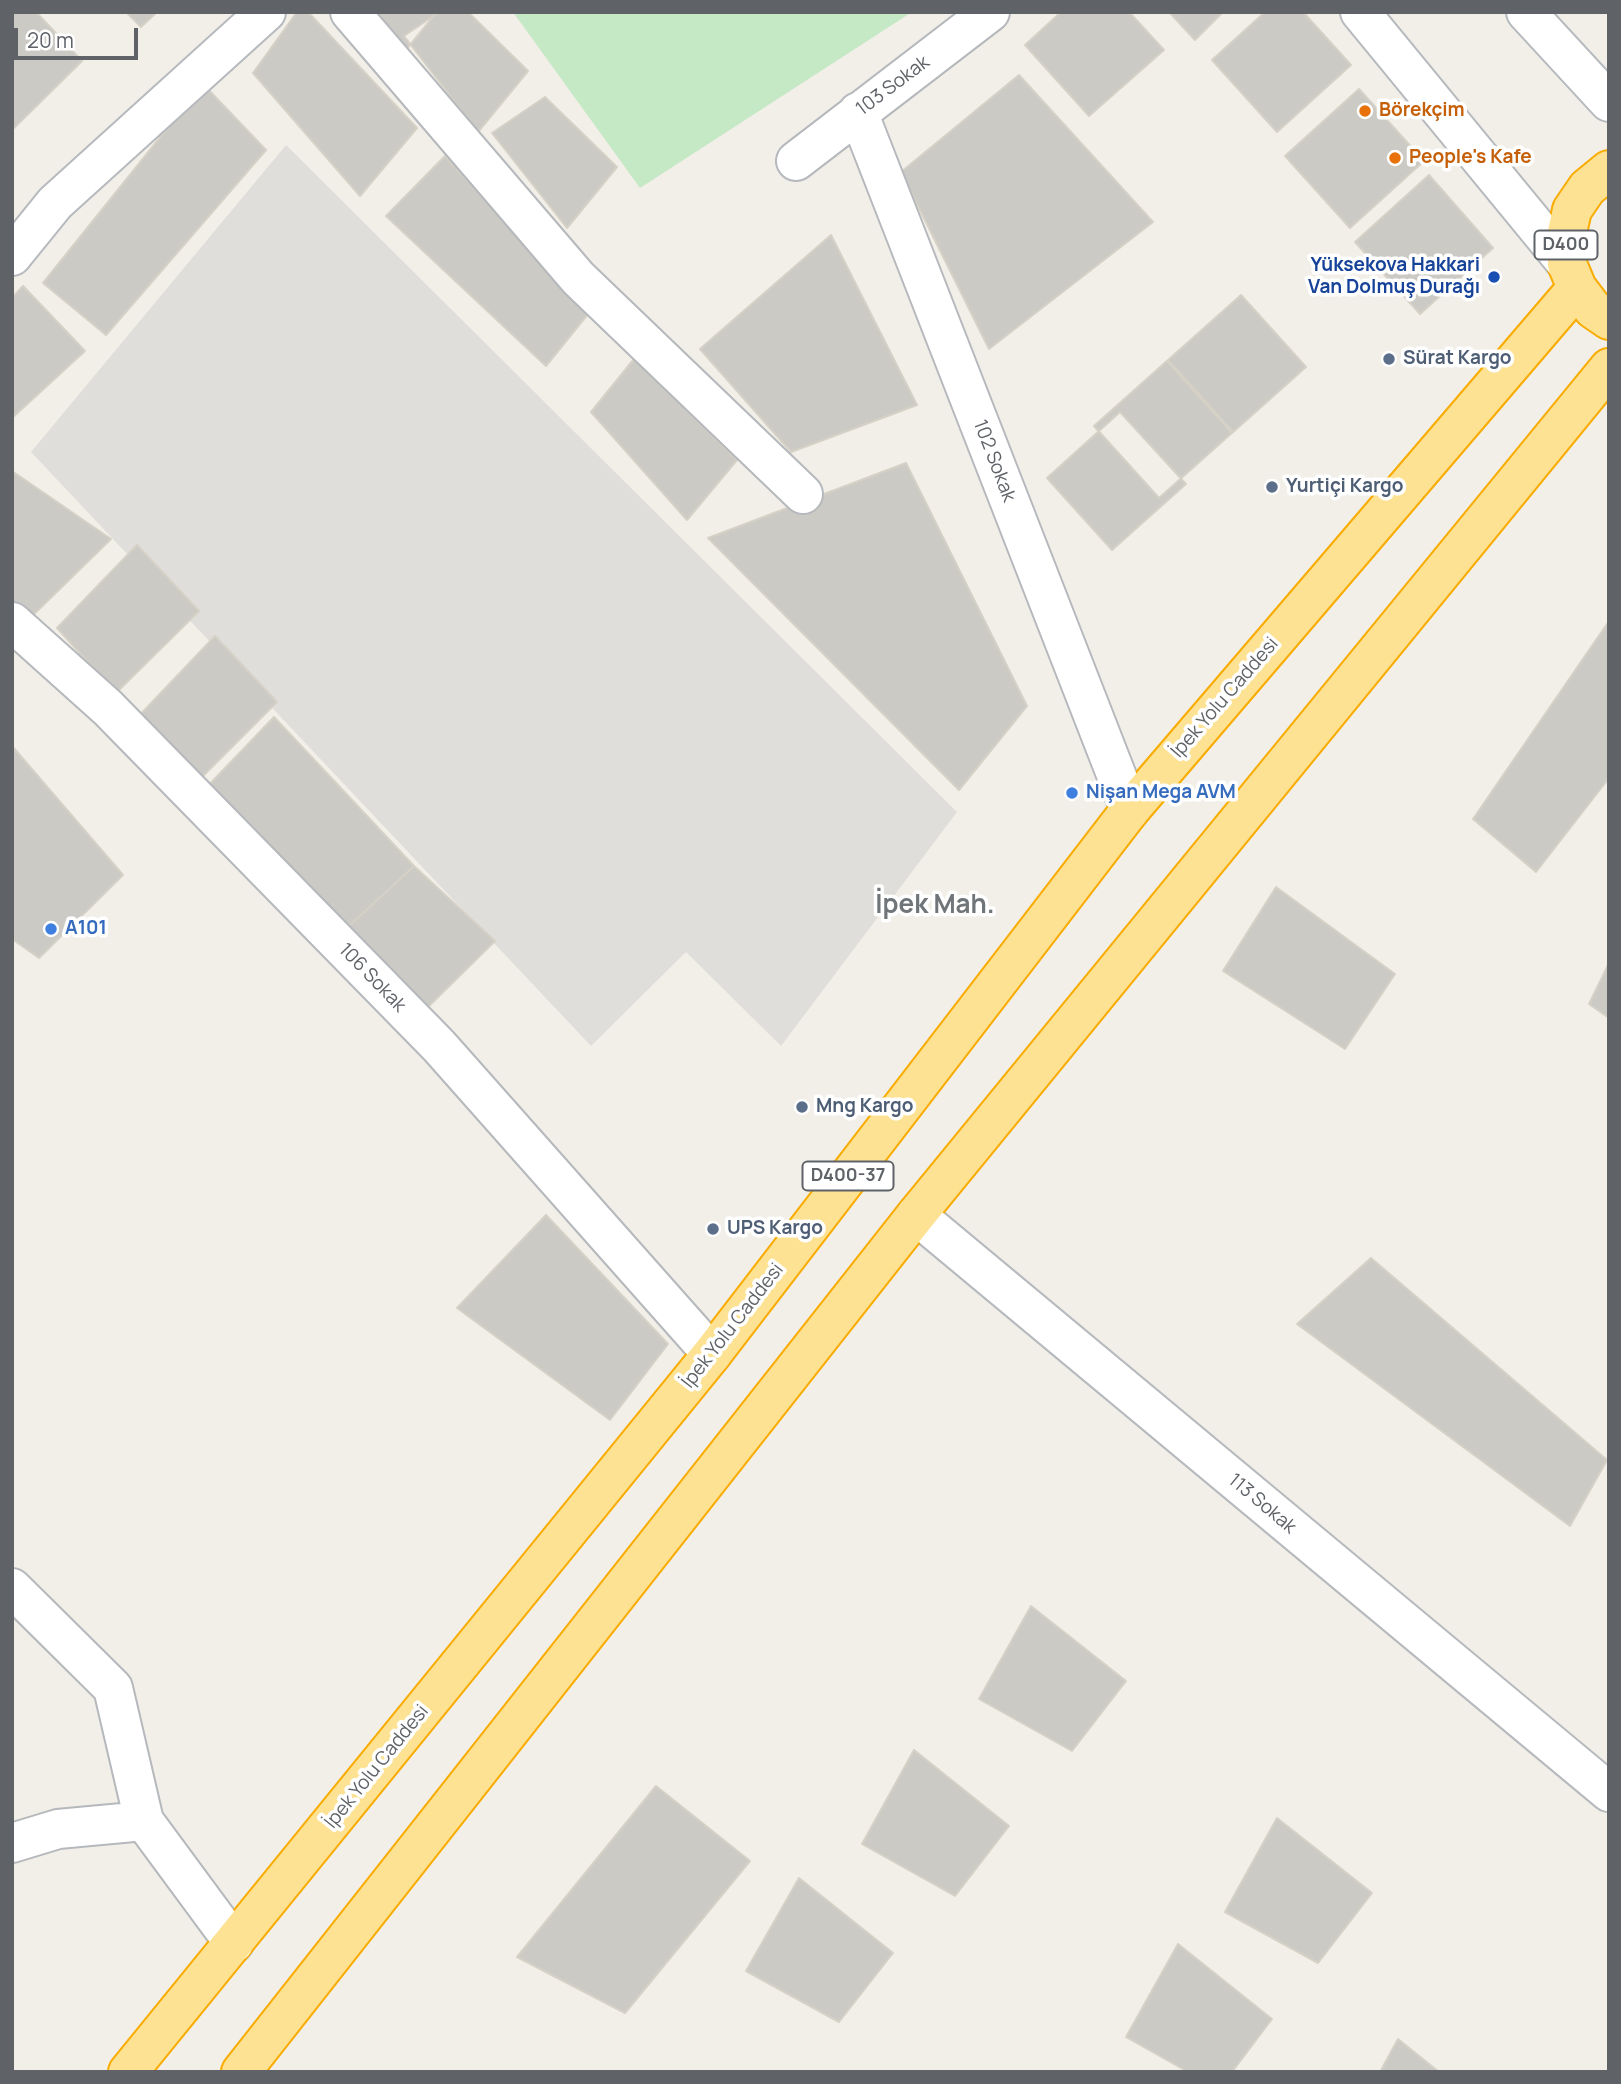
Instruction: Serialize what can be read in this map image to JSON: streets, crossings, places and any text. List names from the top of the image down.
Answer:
{
  "streets": {
    "highway": ["D400", "İpek Yolu Caddesi", "D400-37"],
    "street": [
      "103 Sokak",
      "102 Sokak",
      "106 Sokak",
      "113 Sokak"
    ]
  },
  "crossings": [
    ["103 Sokak", "102 Sokak"],
    ["D400", "İpek Yolu Caddesi"],
    ["102 Sokak", "İpek Yolu Caddesi"],
    ["İpek Yolu Caddesi", "106 Sokak"]
  ],
  "districts": ["İpek Mah."],
  "places": [
    "Börekçim",
    "People's Kafe",
    "Yüksekova Hakkari Van Dolmuş Durağı",
    "Sürat Kargo",
    "Yurtiçi Kargo",
    "Nişan Mega AVM",
    "A101",
    "Mng Kargo",
    "UPS Kargo"
  ],
  "scale_bar": "20 m"
}
